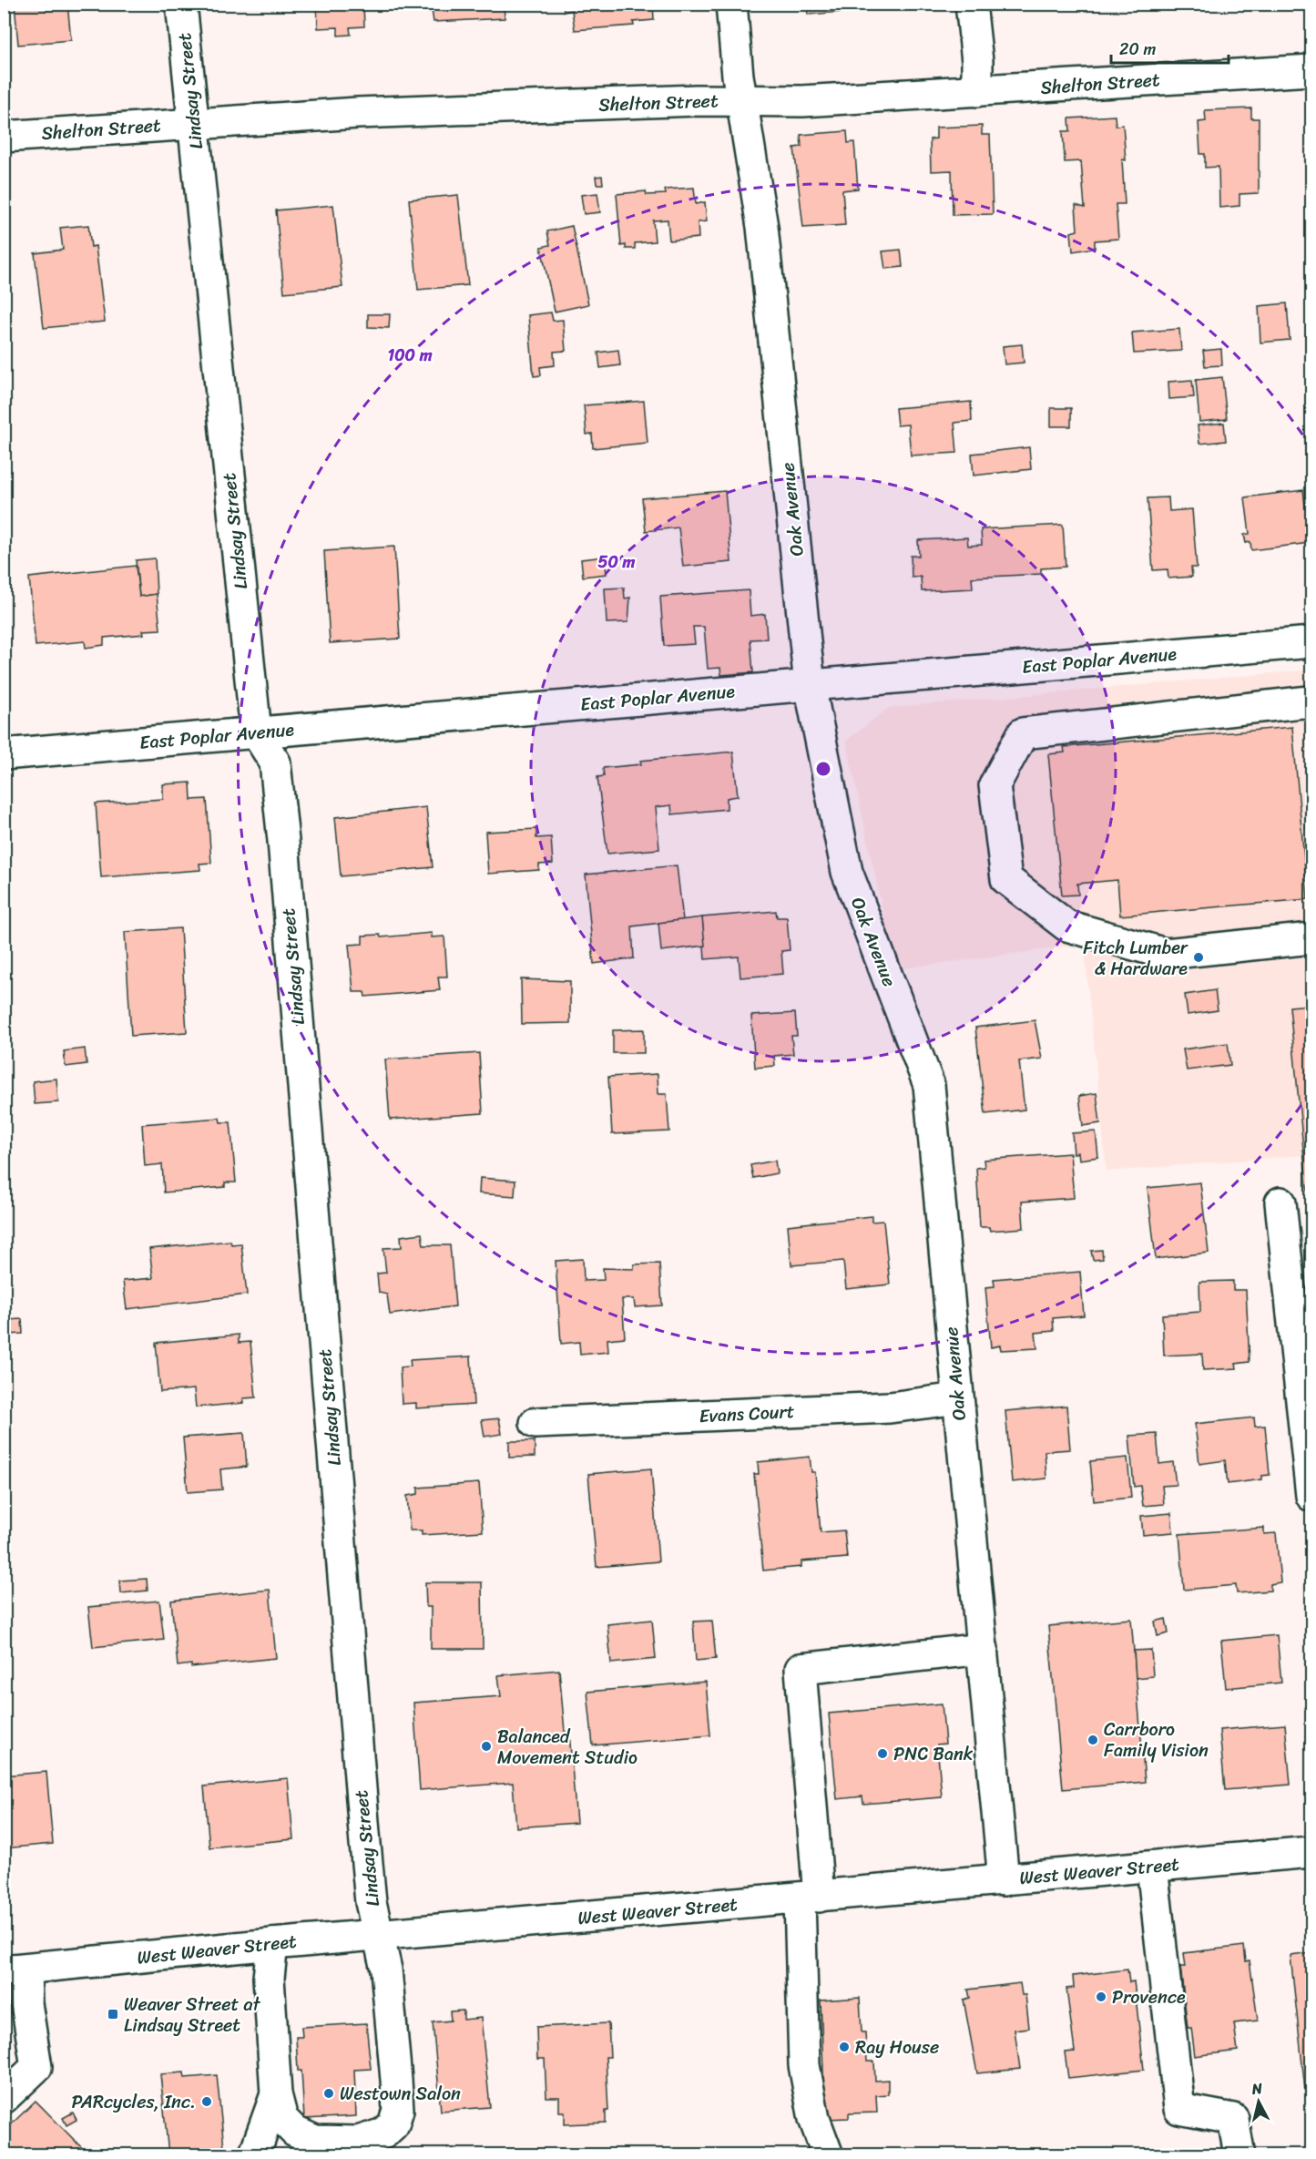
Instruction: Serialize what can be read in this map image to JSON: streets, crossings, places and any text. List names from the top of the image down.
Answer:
{
  "streets": {
    "street": [
      "Shelton Street",
      "Lindsay Street",
      "Oak Avenue",
      "East Poplar Avenue",
      "Evans Court",
      "West Weaver Street"
    ]
  },
  "crossings": [
    ["Shelton Street", "Lindsay Street"],
    ["Shelton Street", "Oak Avenue"],
    ["Lindsay Street", "East Poplar Avenue"],
    ["Lindsay Street", "West Weaver Street"],
    ["Oak Avenue", "East Poplar Avenue"],
    ["Oak Avenue", "Evans Court"],
    ["Oak Avenue", "West Weaver Street"]
  ],
  "places": {
    "other": [
      "Fitch Lumber & Hardware",
      "Carrboro Family Vision",
      "Balanced Movement Studio",
      "PNC Bank",
      "Provence",
      "Ray House",
      "Westown Salon",
      "PARcycles, Inc."
    ],
    "transit": ["Weaver Street at Lindsay Street"]
  },
  "scale_bar": "20 m",
  "north": "top",
  "rings": ["100 m", "50 m"]
}
